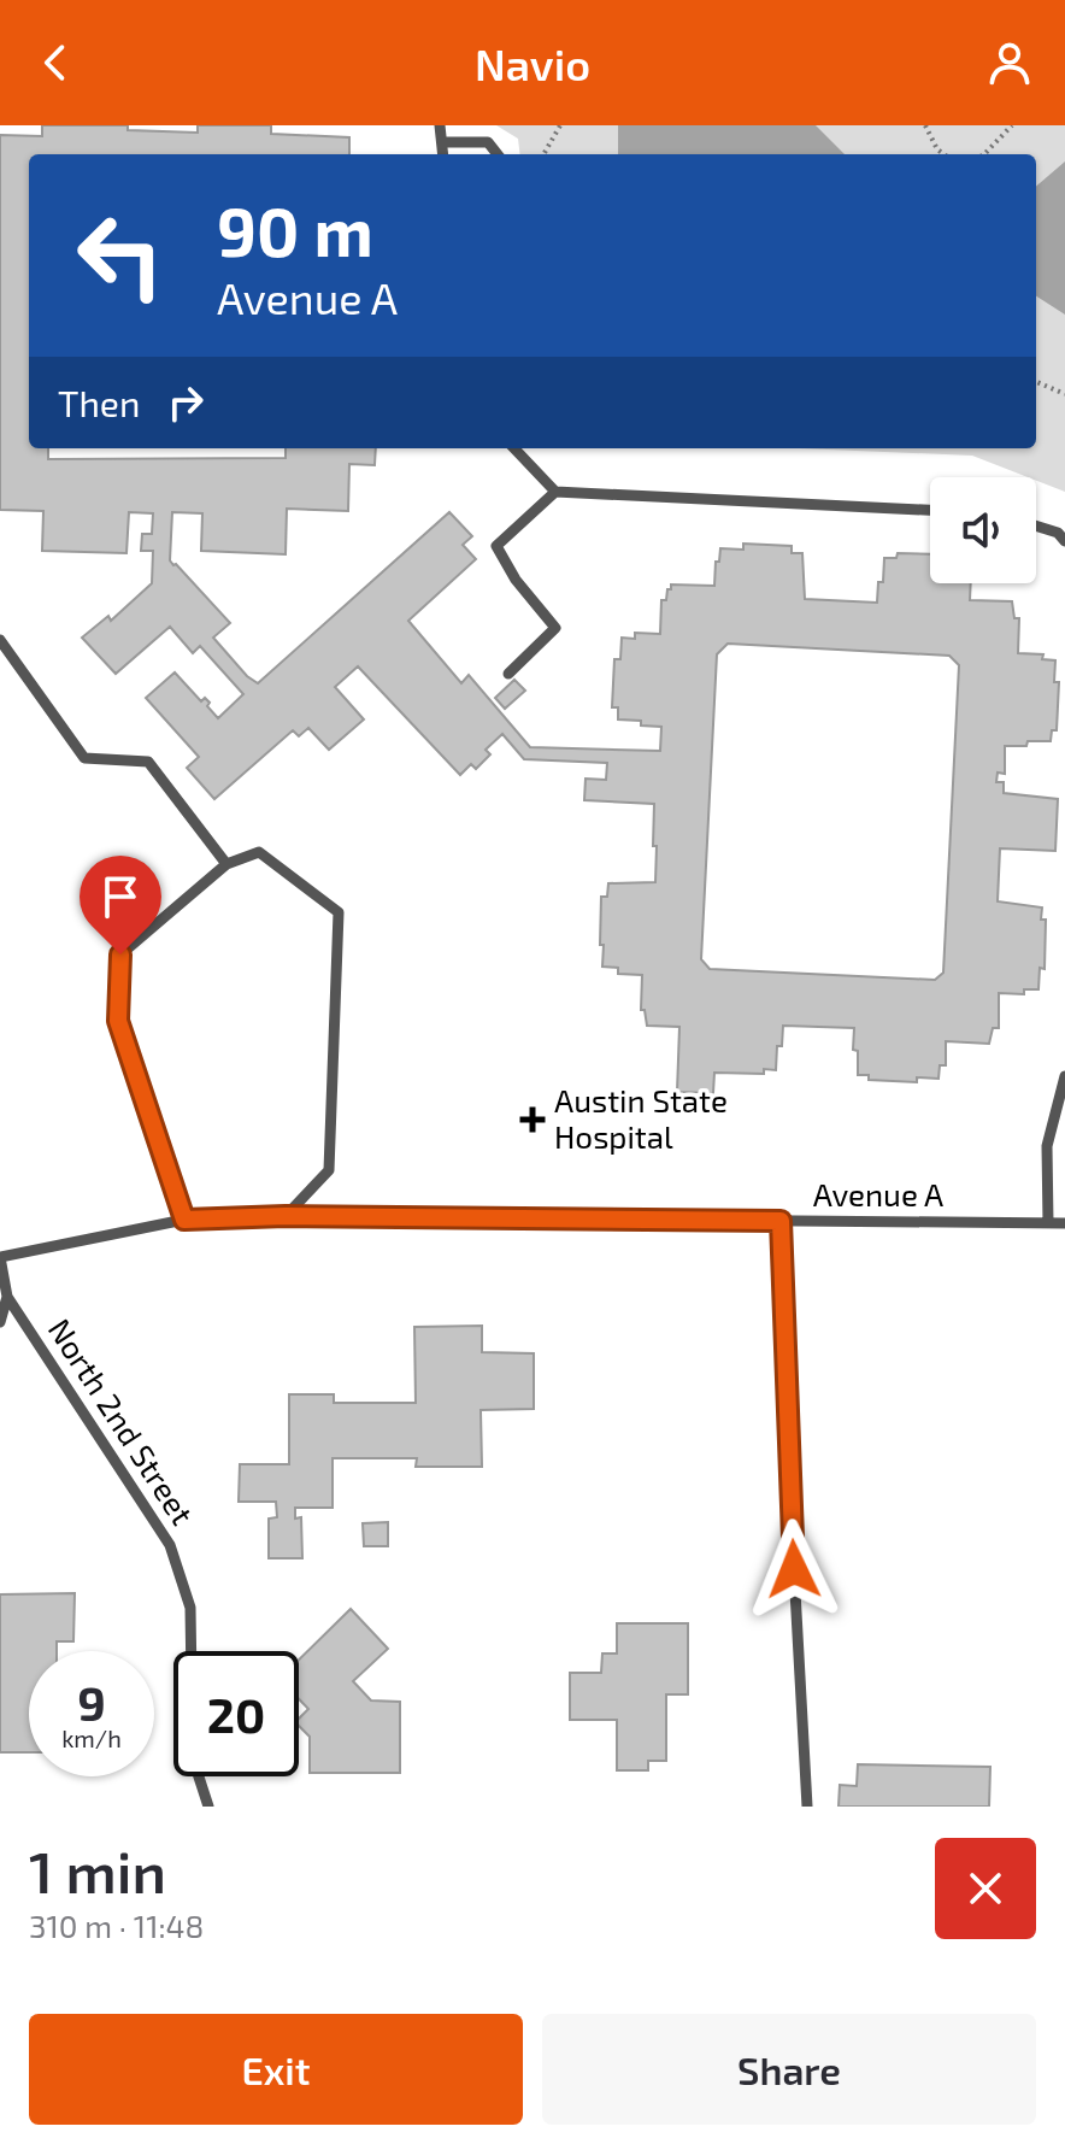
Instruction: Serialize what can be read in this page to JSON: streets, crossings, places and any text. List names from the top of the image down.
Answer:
{
  "streets": {
    "lane": ["Avenue A", "North 2nd Street"]
  },
  "places": {
    "health": ["Austin State Hospital"]
  },
  "page": {
    "header": "Navio",
    "turn": ["90 m", "Avenue A"],
    "then": "Then",
    "speed": "9 km/h",
    "limit": "20",
    "heading": ["1 min", "310 m · 11:48"],
    "buttons": ["Exit", "Share"]
  }
}
